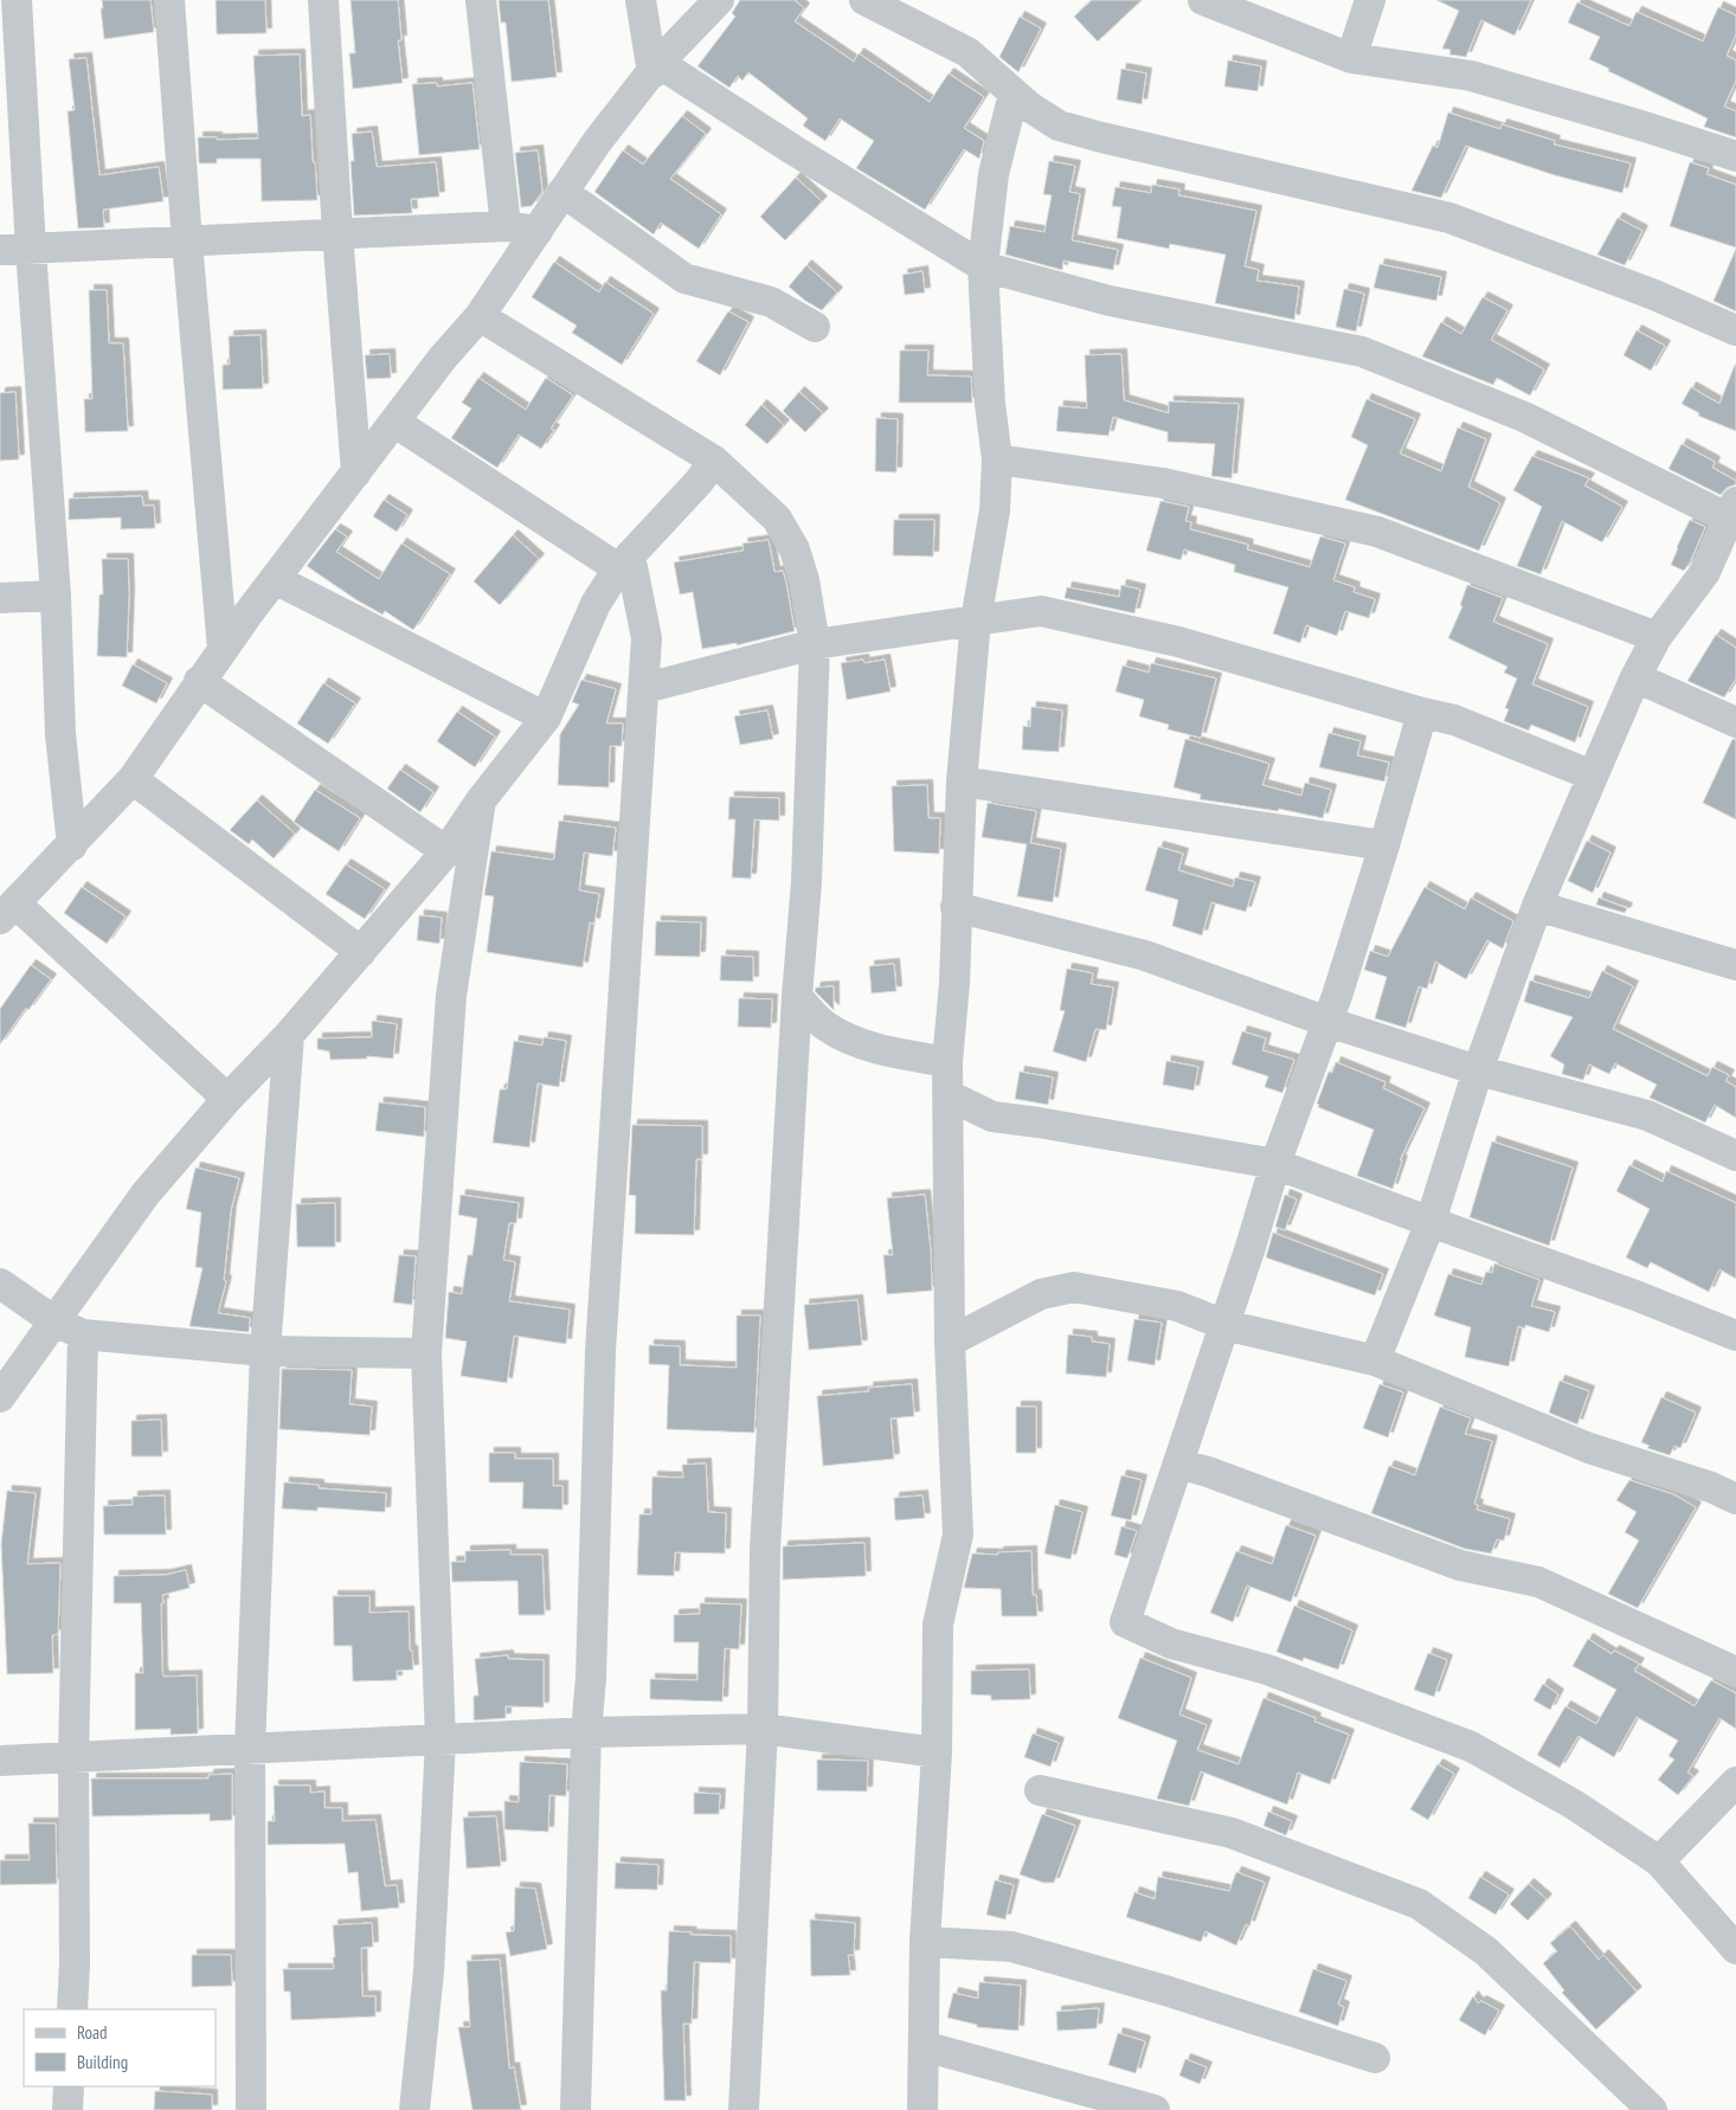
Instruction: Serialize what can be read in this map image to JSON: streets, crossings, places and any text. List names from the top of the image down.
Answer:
{
  "legend": ["Road", "Building"]
}
